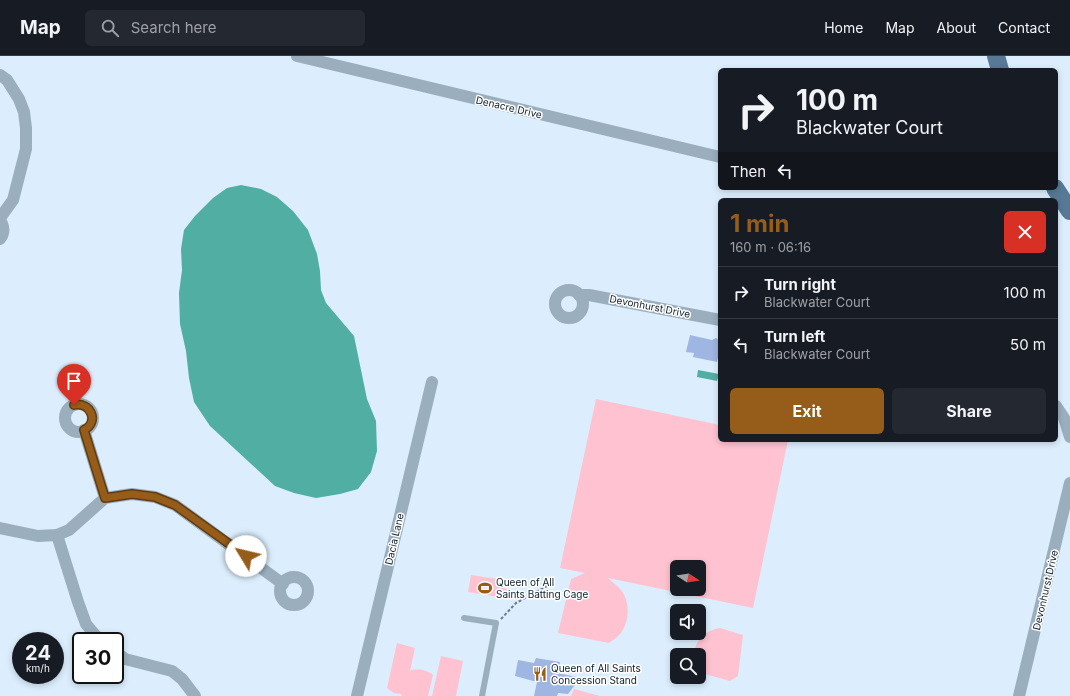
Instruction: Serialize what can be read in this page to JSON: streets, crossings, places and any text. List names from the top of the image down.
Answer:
{
  "streets": {
    "street": ["Denacre Drive", "Devonhurst Drive", "Dacia Lane"]
  },
  "places": {
    "sports": ["Queen of All Saints Batting Cage"],
    "restaurant": ["Queen of All Saints Concession Stand"]
  },
  "north": "right",
  "page": {
    "header": "Map",
    "search": "Search here",
    "nav": [
      "Home",
      "Map",
      "About",
      "Contact"
    ],
    "turn": ["100 m", "Blackwater Court"],
    "then": "Then",
    "heading": ["1 min", "160 m · 06:16"],
    "list": [
      {
        "name": "Turn right",
        "note": "Blackwater Court",
        "value": "100 m"
      },
      {
        "name": "Turn left",
        "note": "Blackwater Court",
        "value": "50 m"
      }
    ],
    "buttons": ["Exit", "Share"],
    "speed": "24 km/h",
    "limit": "30"
  }
}
